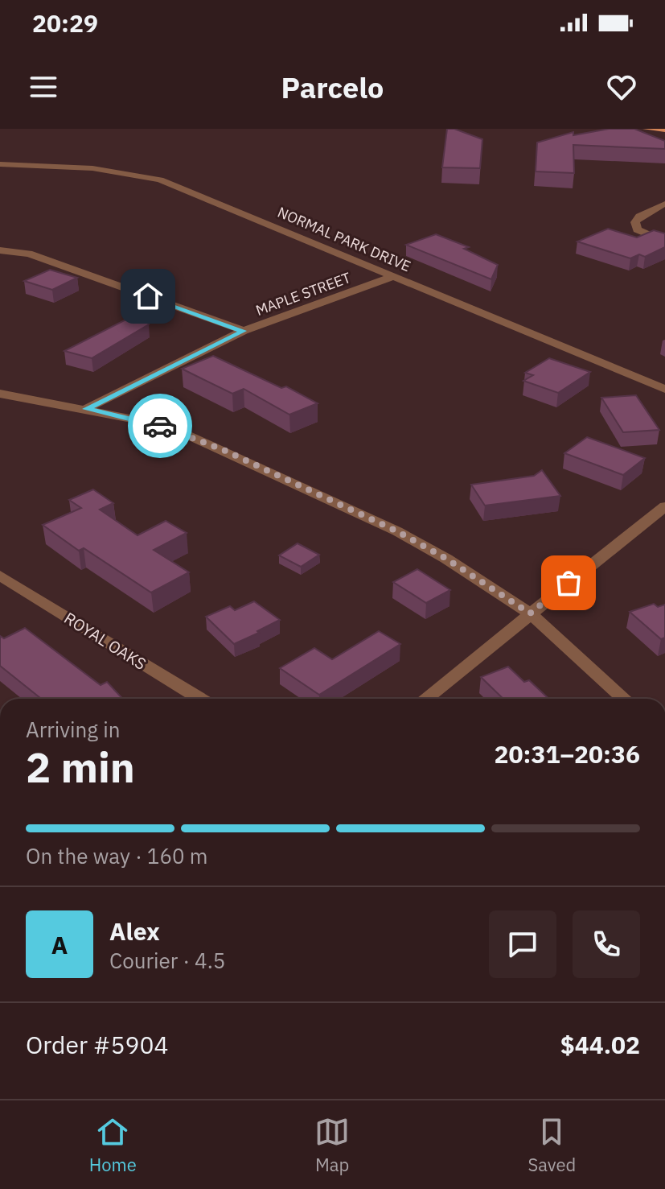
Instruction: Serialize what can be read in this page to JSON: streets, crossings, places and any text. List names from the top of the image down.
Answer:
{
  "streets": {
    "street": ["NORMAL PARK DRIVE", "MAPLE STREET", "ROYAL OAKS"]
  },
  "crossings": [
    ["NORMAL PARK DRIVE", "MAPLE STREET"]
  ],
  "page": {
    "status": "20:29",
    "header": "Parcelo",
    "heading": ["2 min", "Arriving in", "20:31–20:36"],
    "panel": [
      "Alex",
      "Courier · 4.5",
      "Order #5904",
      "$44.02"
    ],
    "bar": "On the way · 160 m",
    "round": "A",
    "tabs": ["Home", "Map", "Saved"]
  }
}
